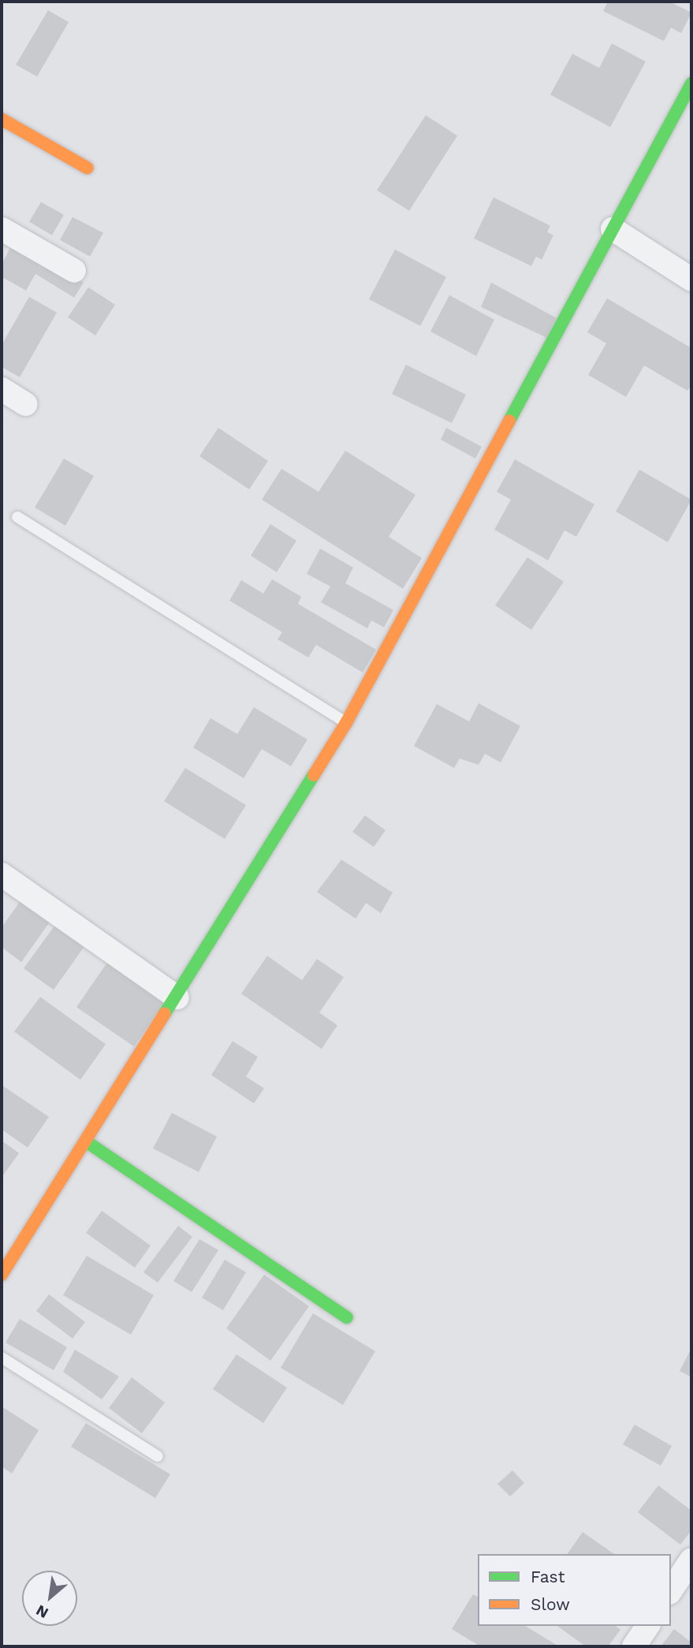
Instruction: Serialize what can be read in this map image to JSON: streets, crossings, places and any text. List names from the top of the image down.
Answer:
{
  "legend": ["Fast", "Slow"],
  "north": "bottom left"
}
